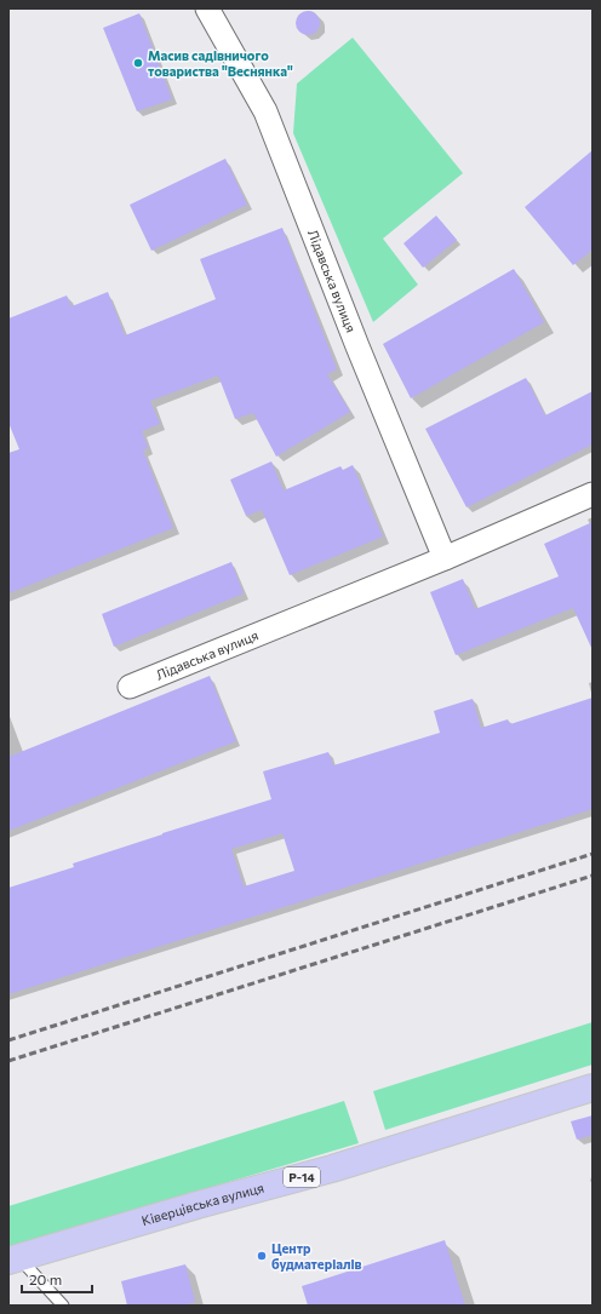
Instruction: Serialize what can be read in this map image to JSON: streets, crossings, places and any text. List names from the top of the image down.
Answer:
{
  "streets": {
    "main road": ["Р-14", "Ківерцівська вулиця"],
    "street": ["Лідавська вулиця"]
  },
  "places": ["Масив садівничого товариства \"Веснянка\"", "Центр будматеріалів"],
  "scale_bar": "20 m"
}
